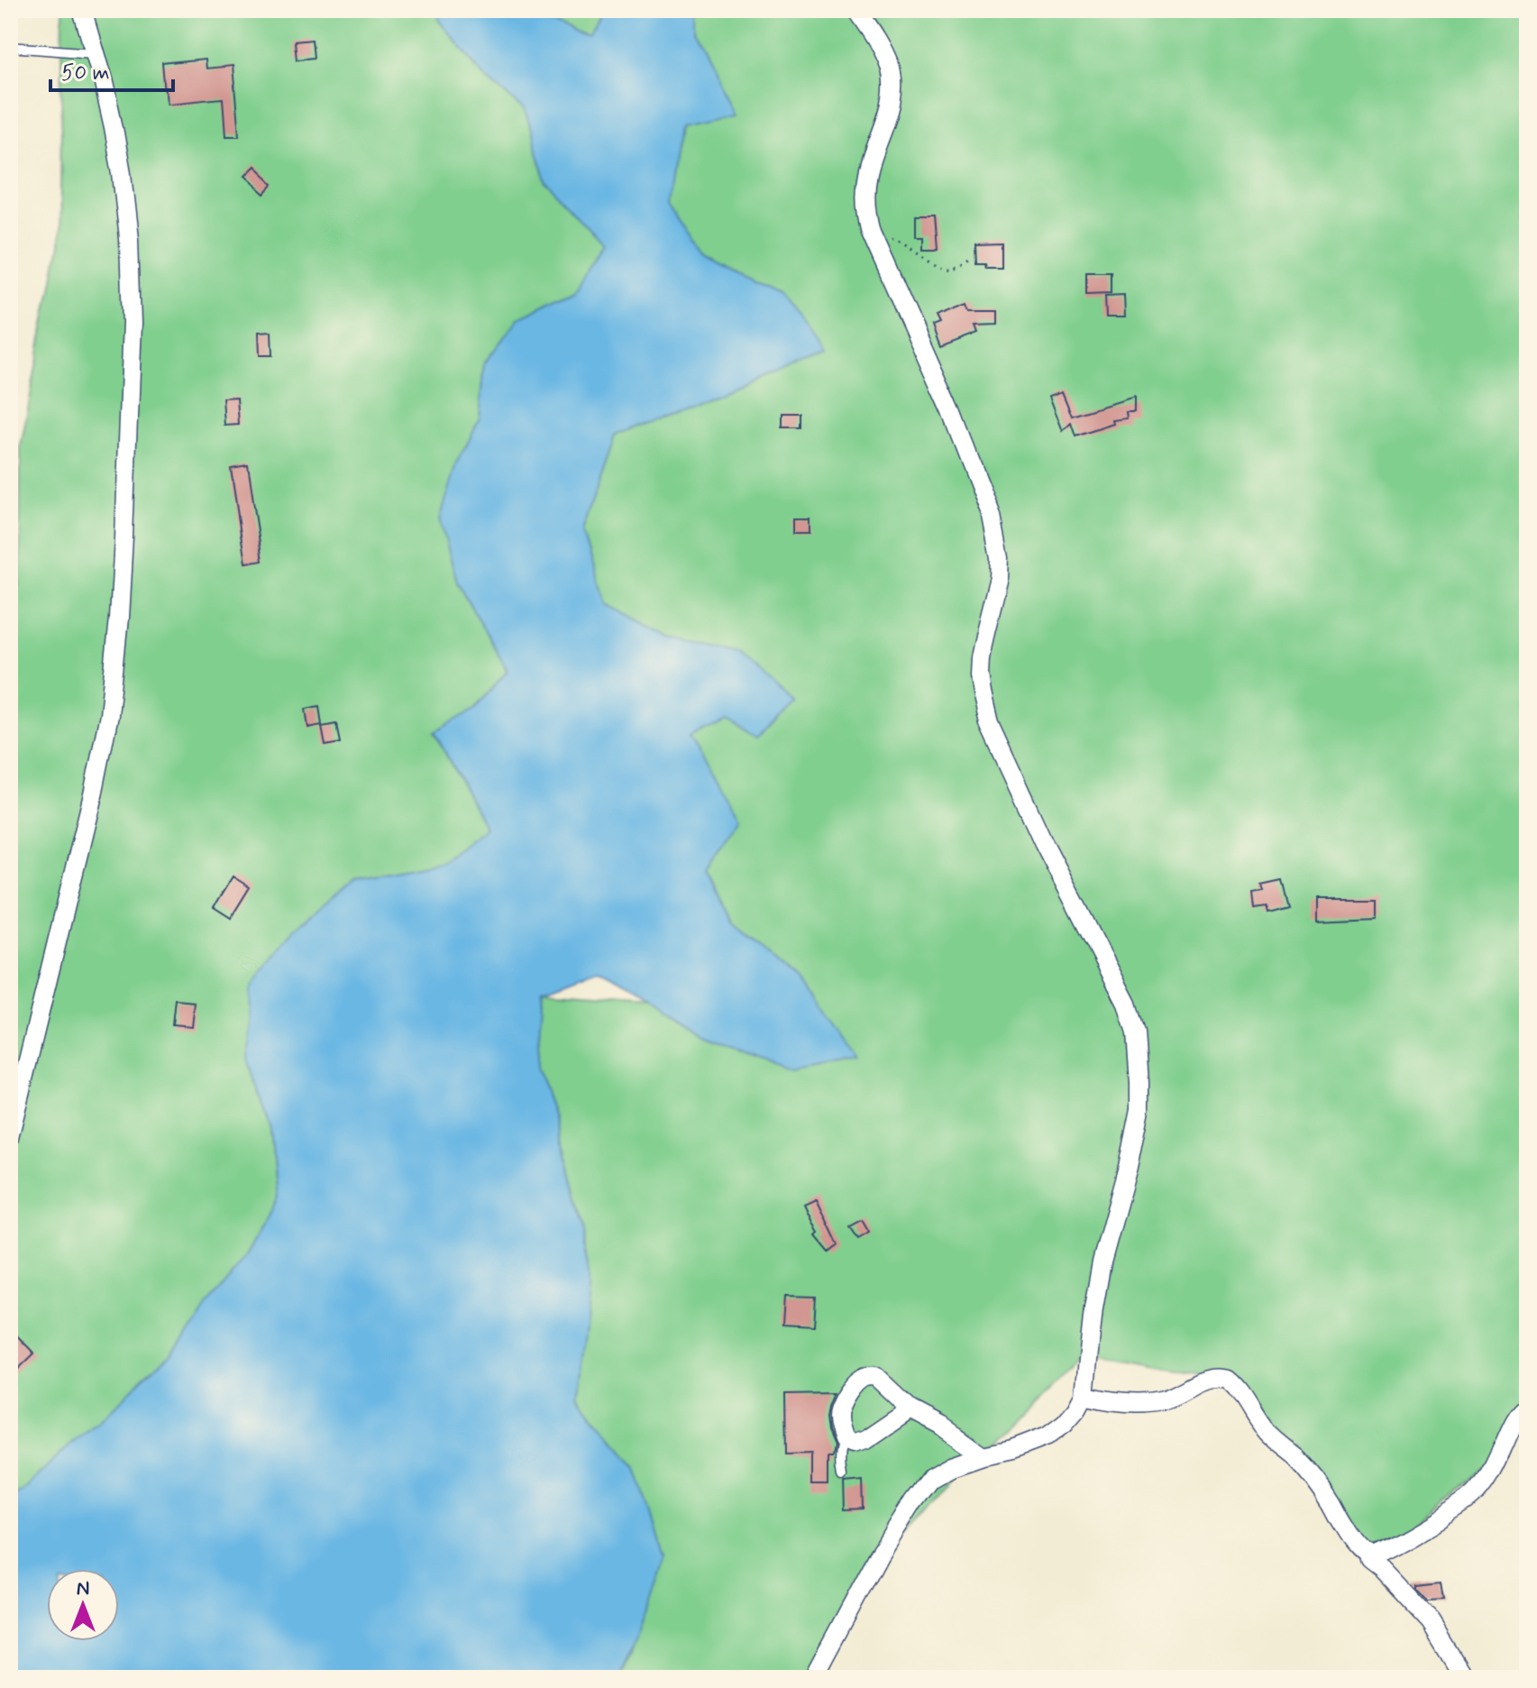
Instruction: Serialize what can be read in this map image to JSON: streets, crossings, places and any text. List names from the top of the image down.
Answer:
{
  "scale_bar": "50 m",
  "north": "top"
}
